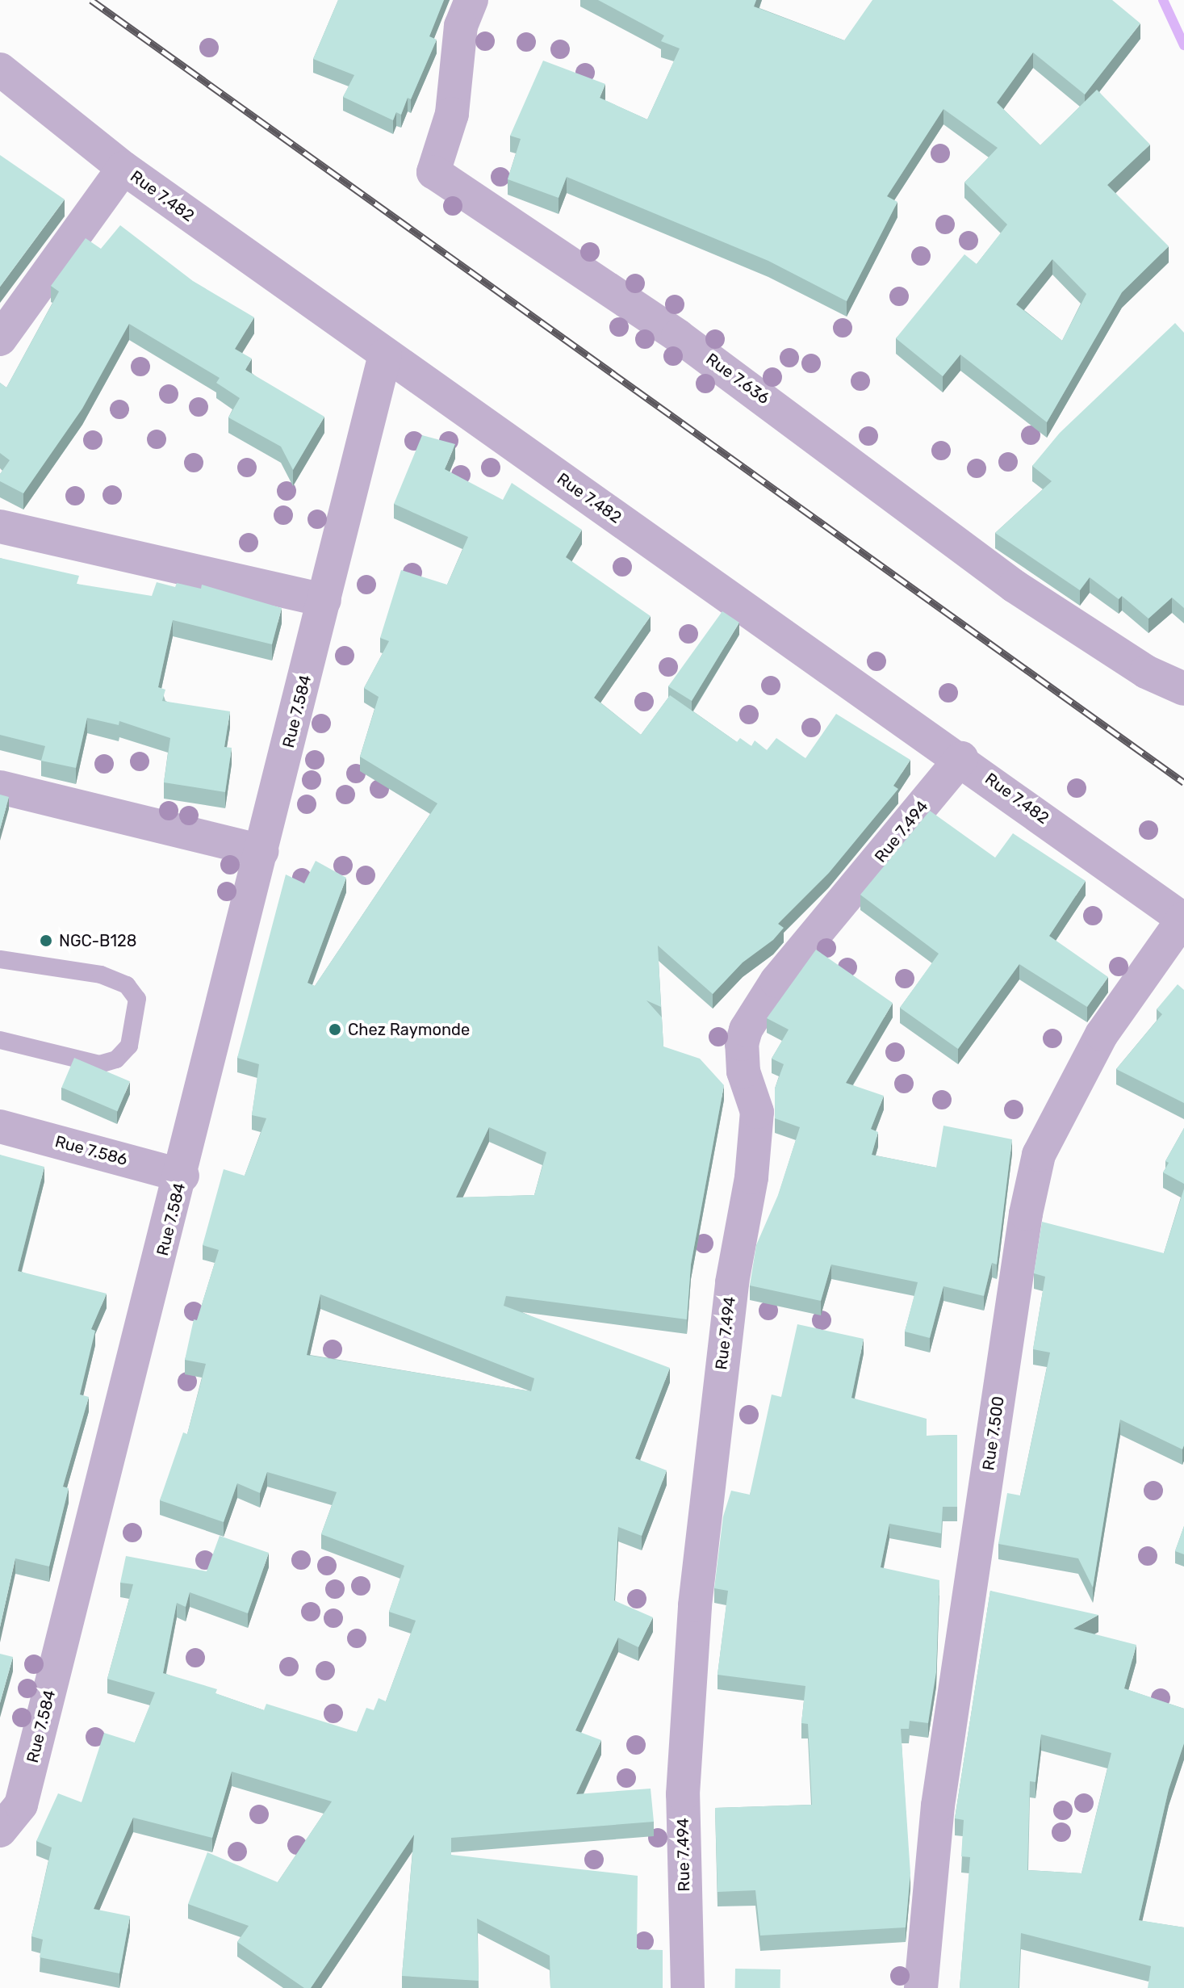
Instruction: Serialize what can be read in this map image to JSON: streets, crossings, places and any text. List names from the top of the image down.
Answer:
{
  "streets": {
    "street": [
      "Rue 7.482",
      "Rue 7.636",
      "Rue 7.584",
      "Rue 7.494",
      "Rue 7.586",
      "Rue 7.500"
    ]
  },
  "crossings": [
    ["Rue 7.482", "Rue 7.584"],
    ["Rue 7.482", "Rue 7.494"],
    ["Rue 7.482", "Rue 7.500"],
    ["Rue 7.584", "Rue 7.586"]
  ],
  "places": ["NGC-B128", "Chez Raymonde"]
}
